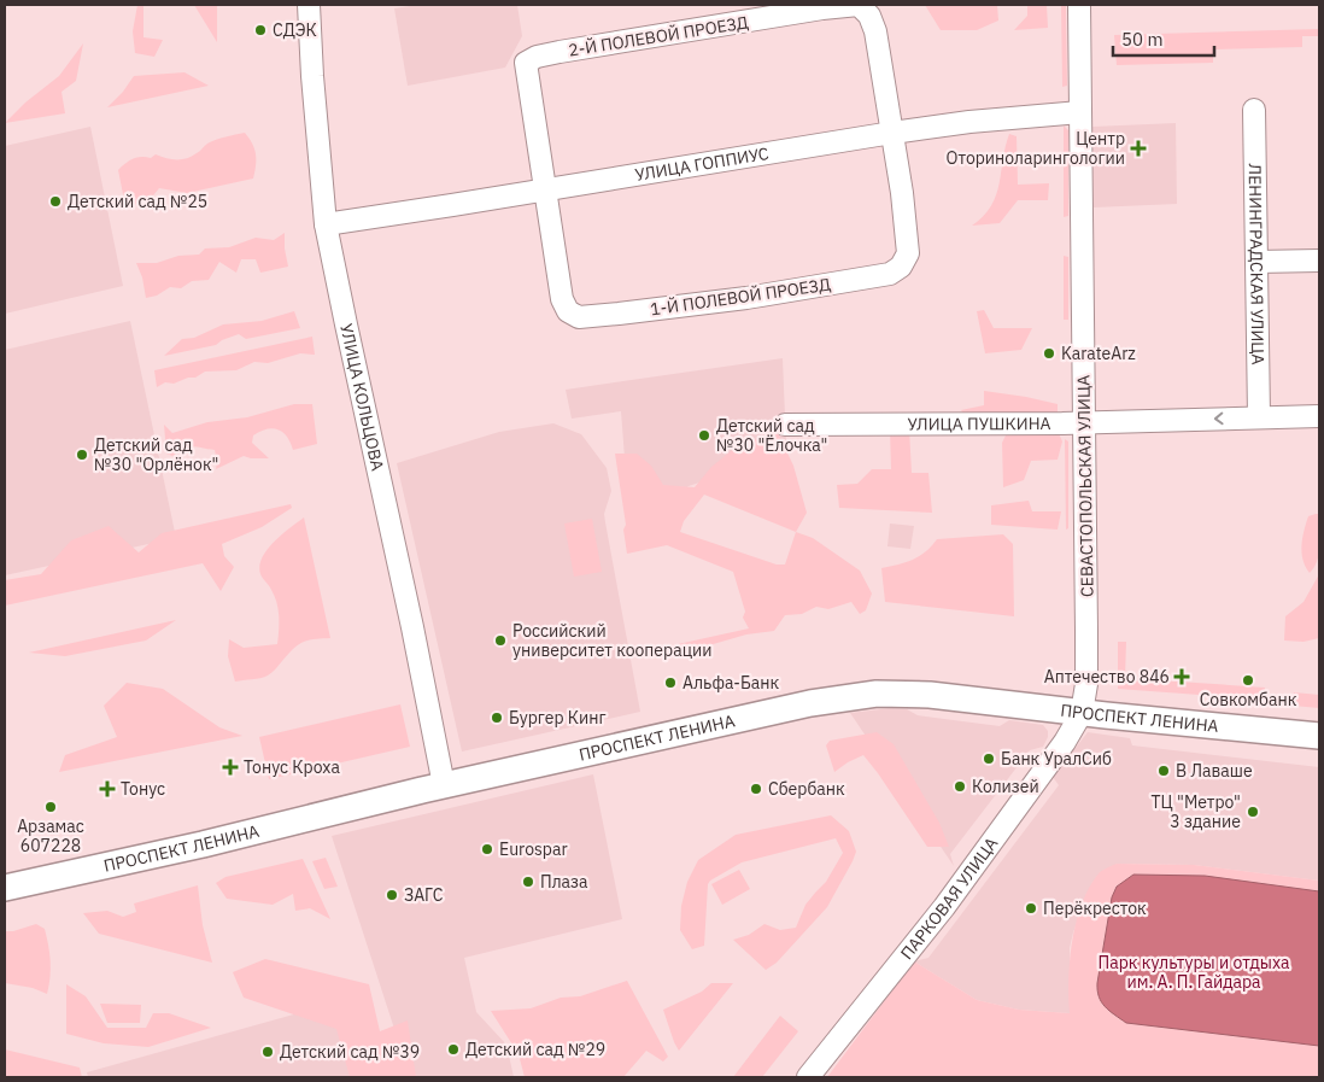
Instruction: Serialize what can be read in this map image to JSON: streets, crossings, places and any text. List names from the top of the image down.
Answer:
{
  "streets": {
    "main road": ["ПРОСПЕКТ ЛЕНИНА"],
    "street": [
      "2-Й ПОЛЕВОЙ ПРОЕЗД",
      "УЛИЦА ГОППИУС",
      "ЛЕНИНГРАДСКАЯ УЛИЦА",
      "1-Й ПОЛЕВОЙ ПРОЕЗД",
      "УЛИЦА КОЛЬЦОВА",
      "УЛИЦА ПУШКИНА",
      "СЕВАСТОПОЛЬСКАЯ УЛИЦА",
      "ПАРКОВАЯ УЛИЦА"
    ]
  },
  "crossings": [
    ["2-Й ПОЛЕВОЙ ПРОЕЗД", "УЛИЦА ГОППИУС"],
    ["2-Й ПОЛЕВОЙ ПРОЕЗД", "1-Й ПОЛЕВОЙ ПРОЕЗД"],
    ["УЛИЦА ГОППИУС", "1-Й ПОЛЕВОЙ ПРОЕЗД"],
    ["УЛИЦА ГОППИУС", "УЛИЦА КОЛЬЦОВА"],
    ["УЛИЦА ГОППИУС", "СЕВАСТОПОЛЬСКАЯ УЛИЦА"],
    ["ЛЕНИНГРАДСКАЯ УЛИЦА", "УЛИЦА ПУШКИНА"],
    ["УЛИЦА КОЛЬЦОВА", "ПРОСПЕКТ ЛЕНИНА"],
    ["УЛИЦА ПУШКИНА", "СЕВАСТОПОЛЬСКАЯ УЛИЦА"],
    ["СЕВАСТОПОЛЬСКАЯ УЛИЦА", "ПРОСПЕКТ ЛЕНИНА"],
    ["СЕВАСТОПОЛЬСКАЯ УЛИЦА", "ПАРКОВАЯ УЛИЦА"],
    ["ПРОСПЕКТ ЛЕНИНА", "ПАРКОВАЯ УЛИЦА"]
  ],
  "parks": ["Парк культуры и отдыха им. А. П. Гайдара"],
  "places": {
    "other": [
      "СДЭК",
      "Детский сад №25",
      "KarateArz",
      "Детский сад №30 \"Ёлочка\"",
      "Детский сад №30 \"Орлёнок\"",
      "Российский университет кооперации",
      "Совкомбанк",
      "Альфа-Банк",
      "Бургер Кинг",
      "Банк УралСиб",
      "В Лаваше",
      "Колизей",
      "Сбербанк",
      "Арзамас 607228",
      "ТЦ \"Метро\" 3 здание",
      "Eurospar",
      "Плаза",
      "ЗАГС",
      "Перёкресток",
      "Детский сад №29",
      "Детский сад №39"
    ],
    "health": [
      "Центр Оториноларингологии",
      "Аптечество 846",
      "Тонус Кроха",
      "Тонус"
    ]
  },
  "scale_bar": "50 m"
}
